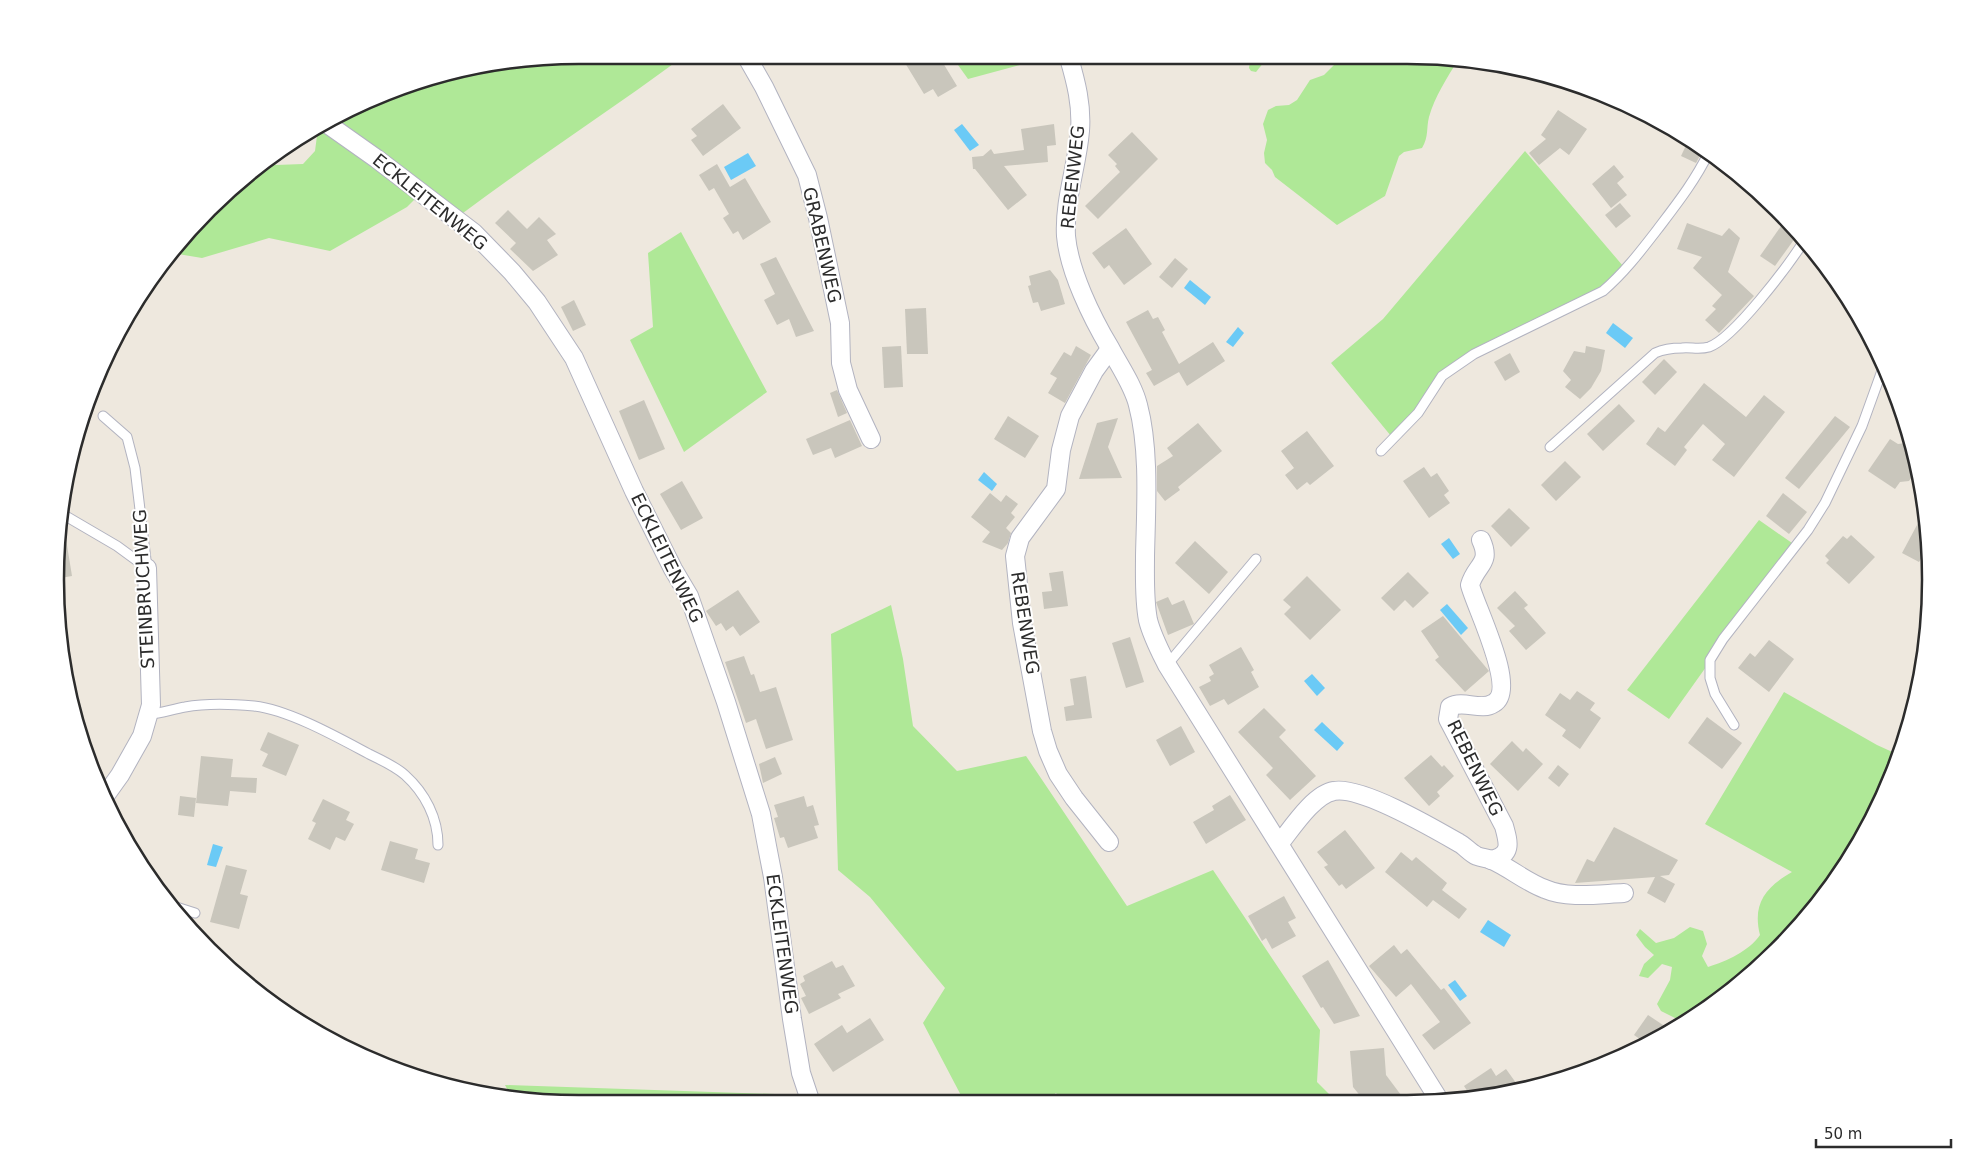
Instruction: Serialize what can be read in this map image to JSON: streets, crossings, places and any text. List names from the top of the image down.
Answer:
{
  "streets": {
    "street": [
      "REBENWEG",
      "ECKLEITENWEG",
      "GRABENWEG",
      "STEINBRUCHWEG"
    ]
  },
  "scale_bar": "50 m"
}
